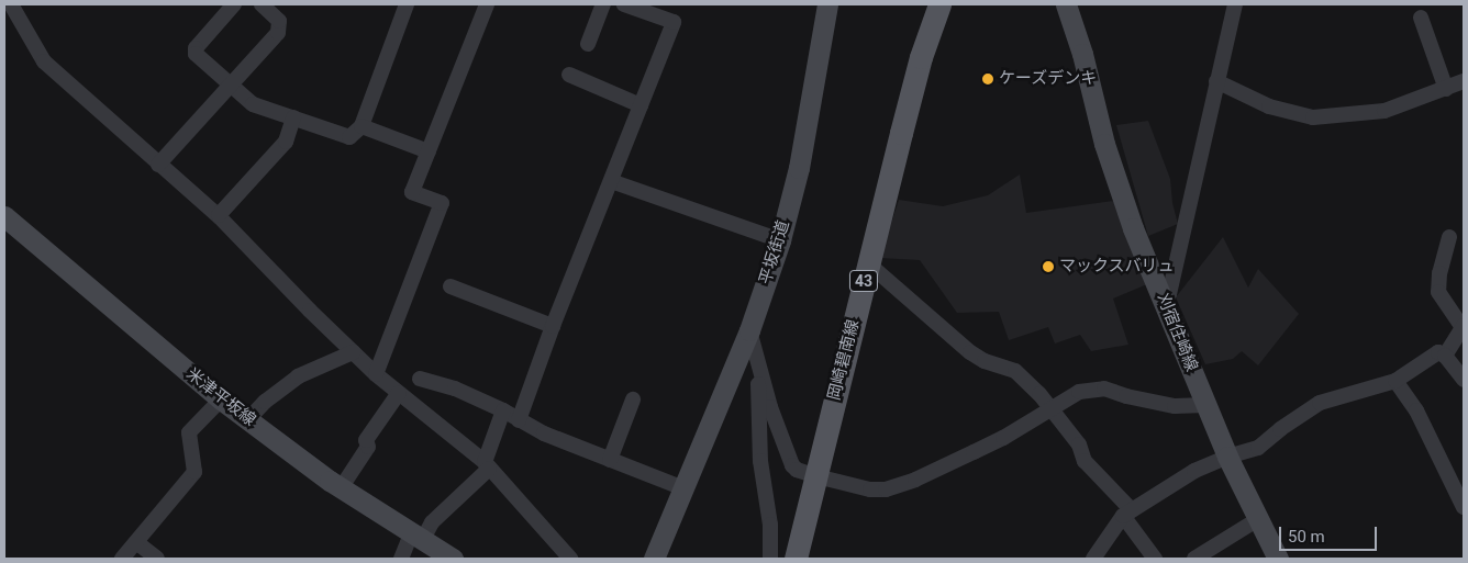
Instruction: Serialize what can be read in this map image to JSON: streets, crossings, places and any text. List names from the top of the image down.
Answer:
{
  "streets": {
    "main road": [
      "平坂街道",
      "43",
      "刈宿住崎線",
      "岡崎碧南線",
      "米津平坂線"
    ]
  },
  "places": ["ケーズデンキ", "マックスバリュ"],
  "scale_bar": "50 m"
}
